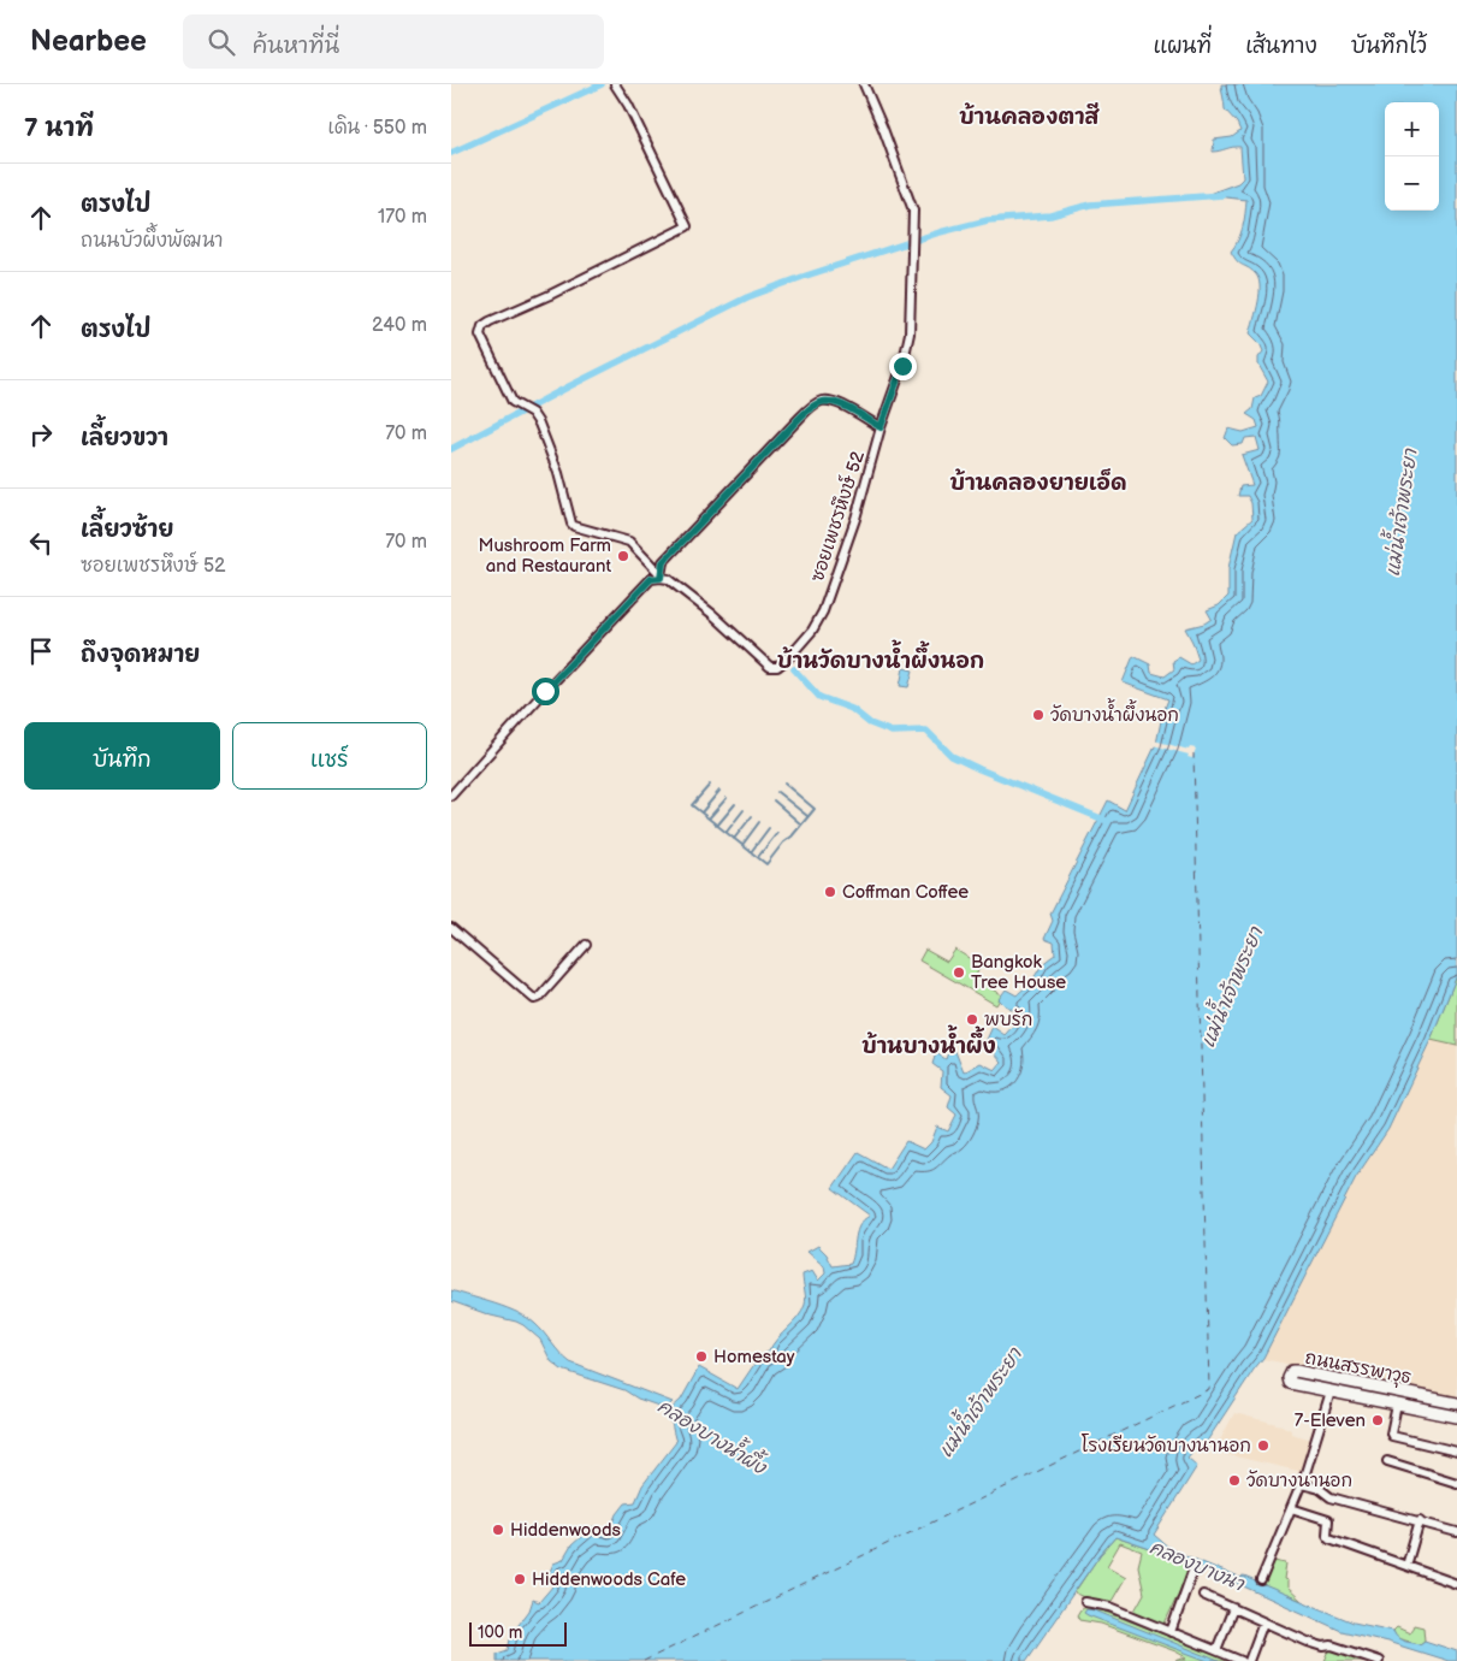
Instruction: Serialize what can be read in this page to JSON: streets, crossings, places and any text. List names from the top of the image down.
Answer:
{
  "streets": {
    "street": ["ซอยเพชรหึงษ์ 52", "ถนนสรรพาวุธ"]
  },
  "districts": [
    "บ้านคลองตาสี",
    "บ้านคลองยายเอ็ด",
    "บ้านวัดบางน้ำผึ้งนอก",
    "บ้านบางน้ำผึ้ง"
  ],
  "water": ["แม่น้ำเจ้าพระยา", "คลองบางน้ำผึ้ง", "คลองบางนา"],
  "places": [
    "Mushroom Farm and Restaurant",
    "วัดบางน้ำผึ้งนอก",
    "Coffman Coffee",
    "Bangkok Tree House",
    "พบรัก",
    "Homestay",
    "7-Eleven",
    "โรงเรียนวัดบางนานอก",
    "วัดบางนานอก",
    "Hiddenwoods",
    "Hiddenwoods Cafe"
  ],
  "scale_bar": "100 m",
  "page": {
    "header": "Nearbee",
    "search": "ค้นหาที่นี่",
    "nav": ["แผนที่", "เส้นทาง", "บันทึกไว้"],
    "heading": ["7 นาที", "เดิน · 550 m"],
    "map_buttons": ["+", "−"],
    "list": [
      ["ตรงไป", "ถนนบัวผึ้งพัฒนา", "170 m"],
      ["ตรงไป", "240 m"],
      ["เลี้ยวขวา", "70 m"],
      ["เลี้ยวซ้าย", "ซอยเพชรหึงษ์ 52", "70 m"],
      "ถึงจุดหมาย"
    ],
    "buttons": ["บันทึก", "แชร์"],
    "scale": "100 m"
  }
}
